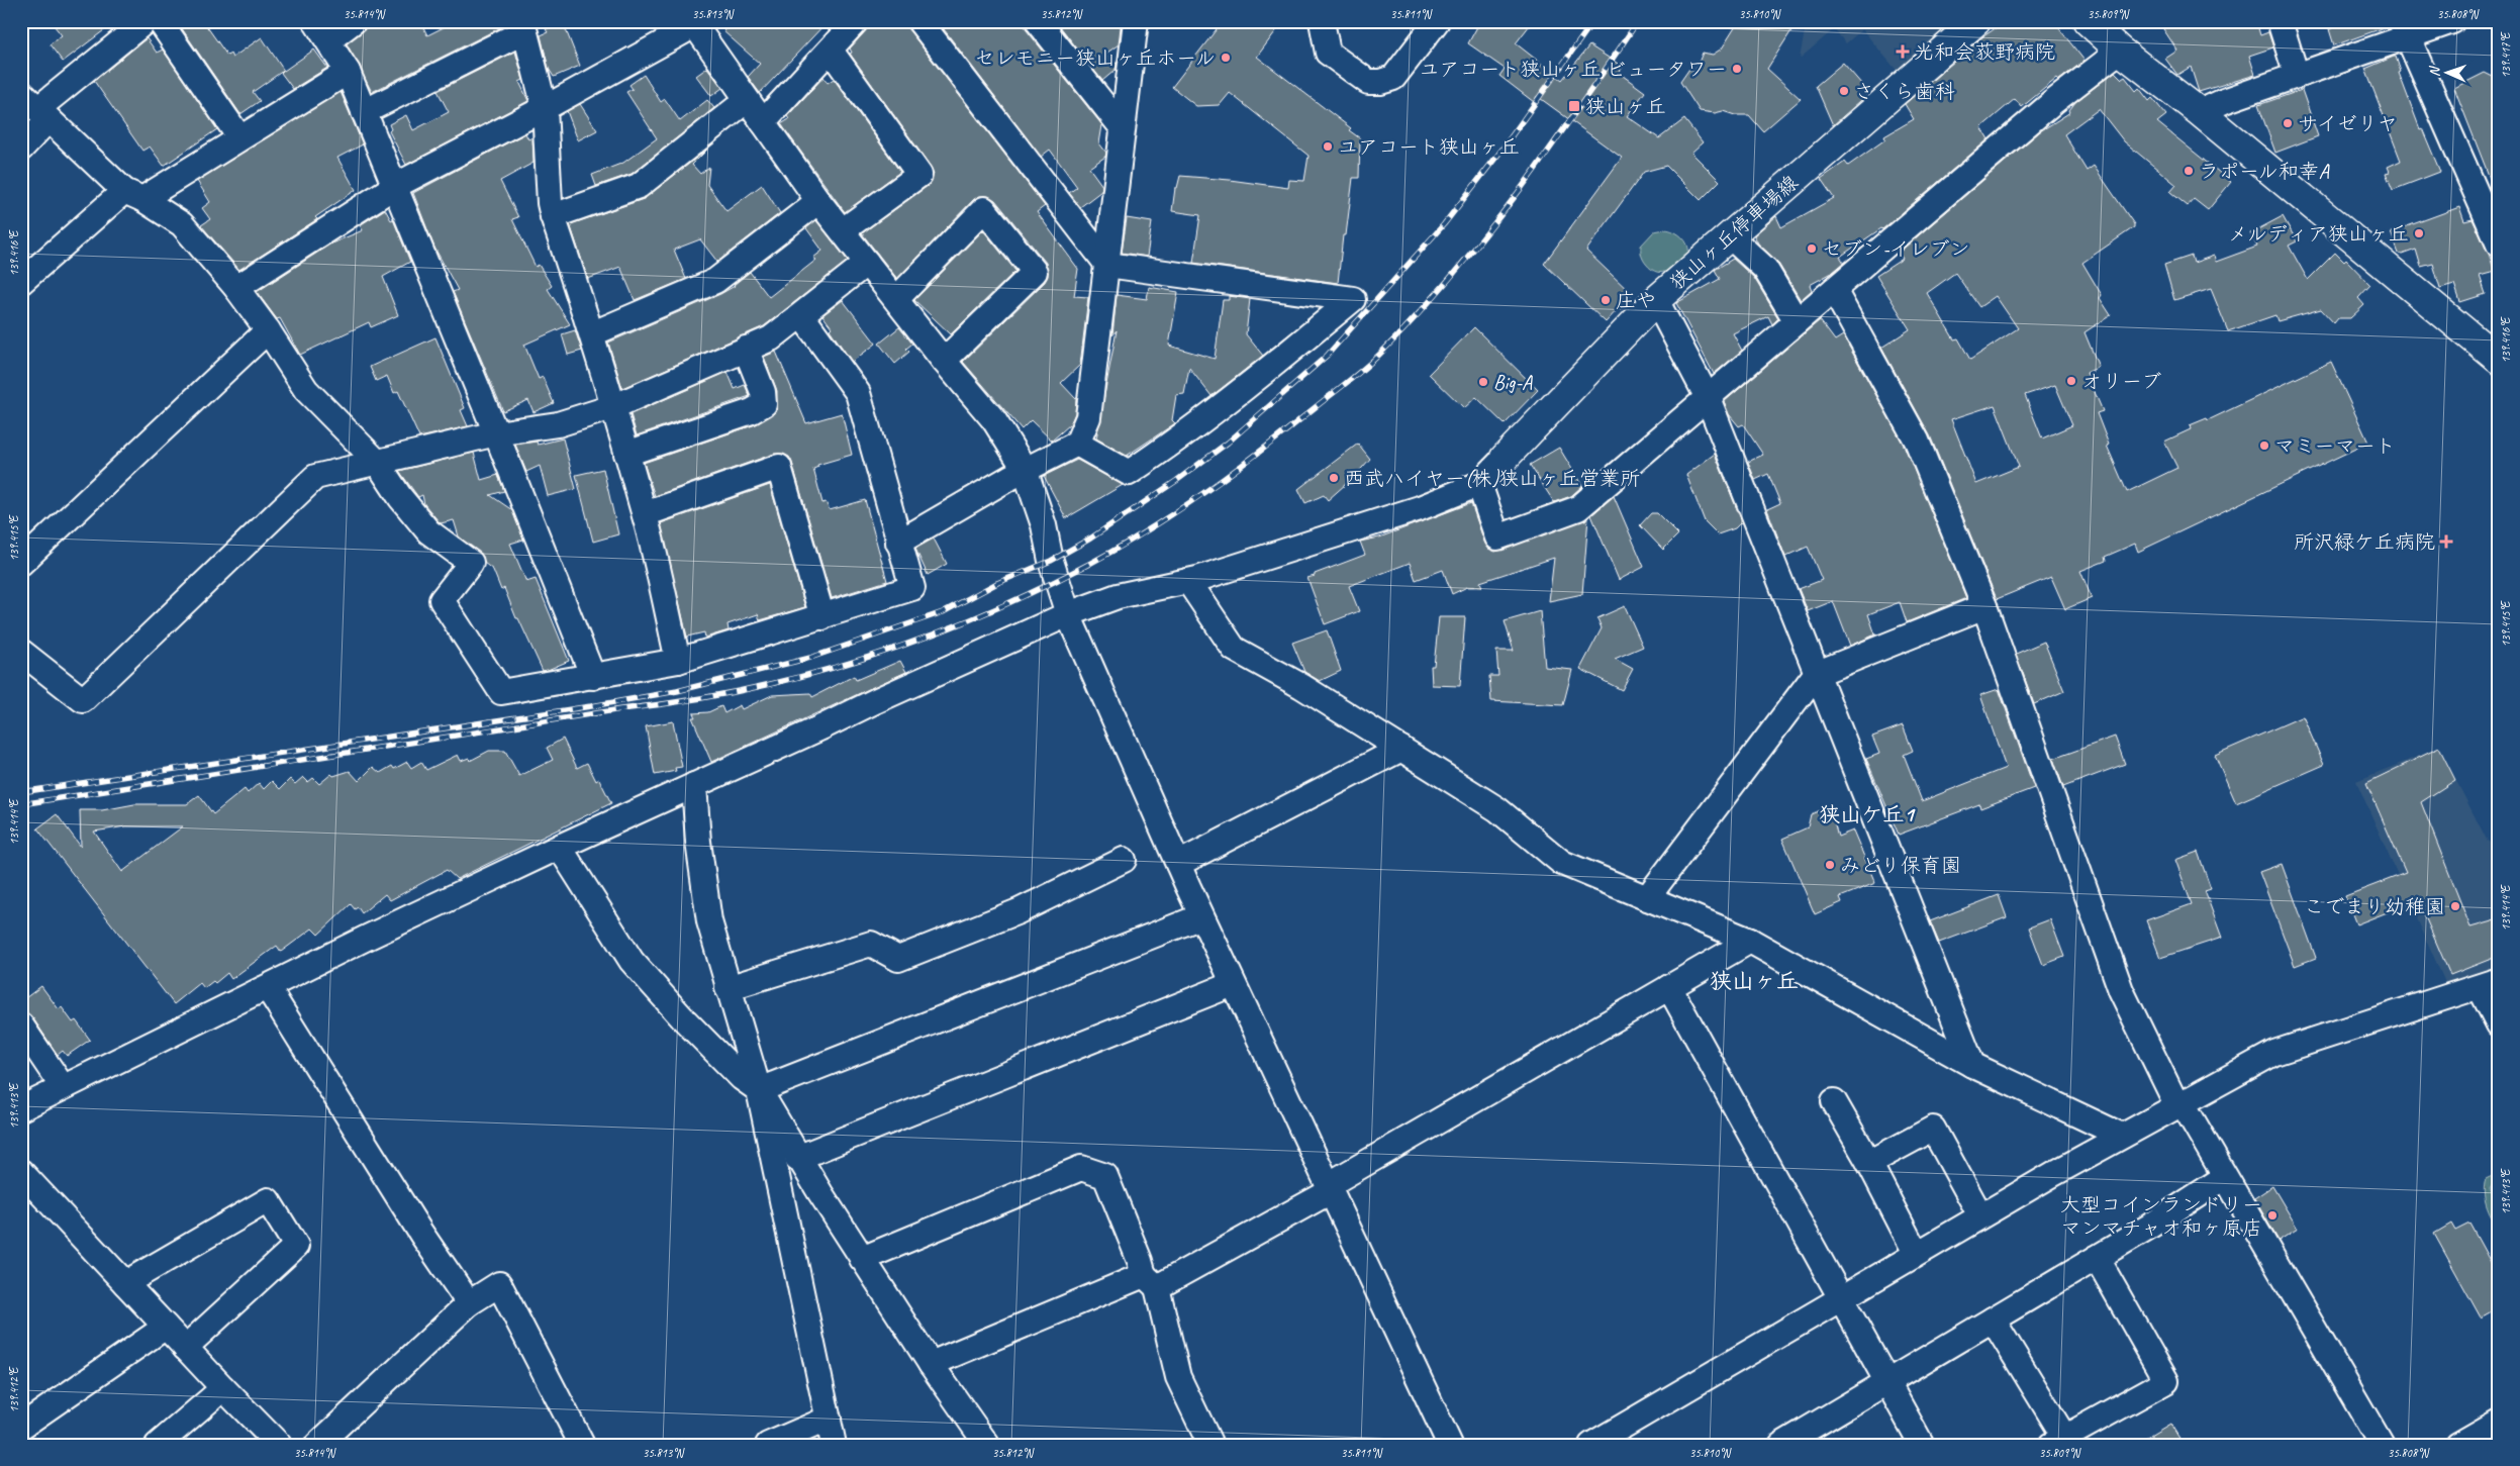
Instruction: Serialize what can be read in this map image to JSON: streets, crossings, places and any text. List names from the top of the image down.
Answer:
{
  "streets": {
    "main road": ["狭山ヶ丘停車場線"]
  },
  "districts": ["狭山ケ丘1", "狭山ヶ丘"],
  "places": {
    "health": ["光和会荻野病院", "所沢緑ケ丘病院"],
    "other": [
      "セレモニー狭山ヶ丘ホール",
      "ユアコート狭山ヶ丘 ビュータワー",
      "さくら歯科",
      "サイゼリヤ",
      "ユアコート狭山ヶ丘",
      "ラポール和幸A",
      "メルディア狭山ヶ丘",
      "セブン-イレブン",
      "庄や",
      "オリーブ",
      "Big-A",
      "マミーマート",
      "西武ハイヤー(株)狭山ヶ丘営業所",
      "みどり保育園",
      "こでまり幼稚園",
      "大型コインランドリー マンマチャオ和ヶ原店"
    ],
    "transit": ["狭山ヶ丘"]
  },
  "north": "left",
  "coordinates": [
    "35.814°N",
    "35.813°N",
    "35.812°N",
    "35.811°N",
    "35.810°N",
    "35.809°N",
    "35.808°N",
    "139.417°E",
    "139.416°E",
    "139.415°E",
    "139.414°E",
    "139.413°E",
    "139.412°E"
  ]
}
